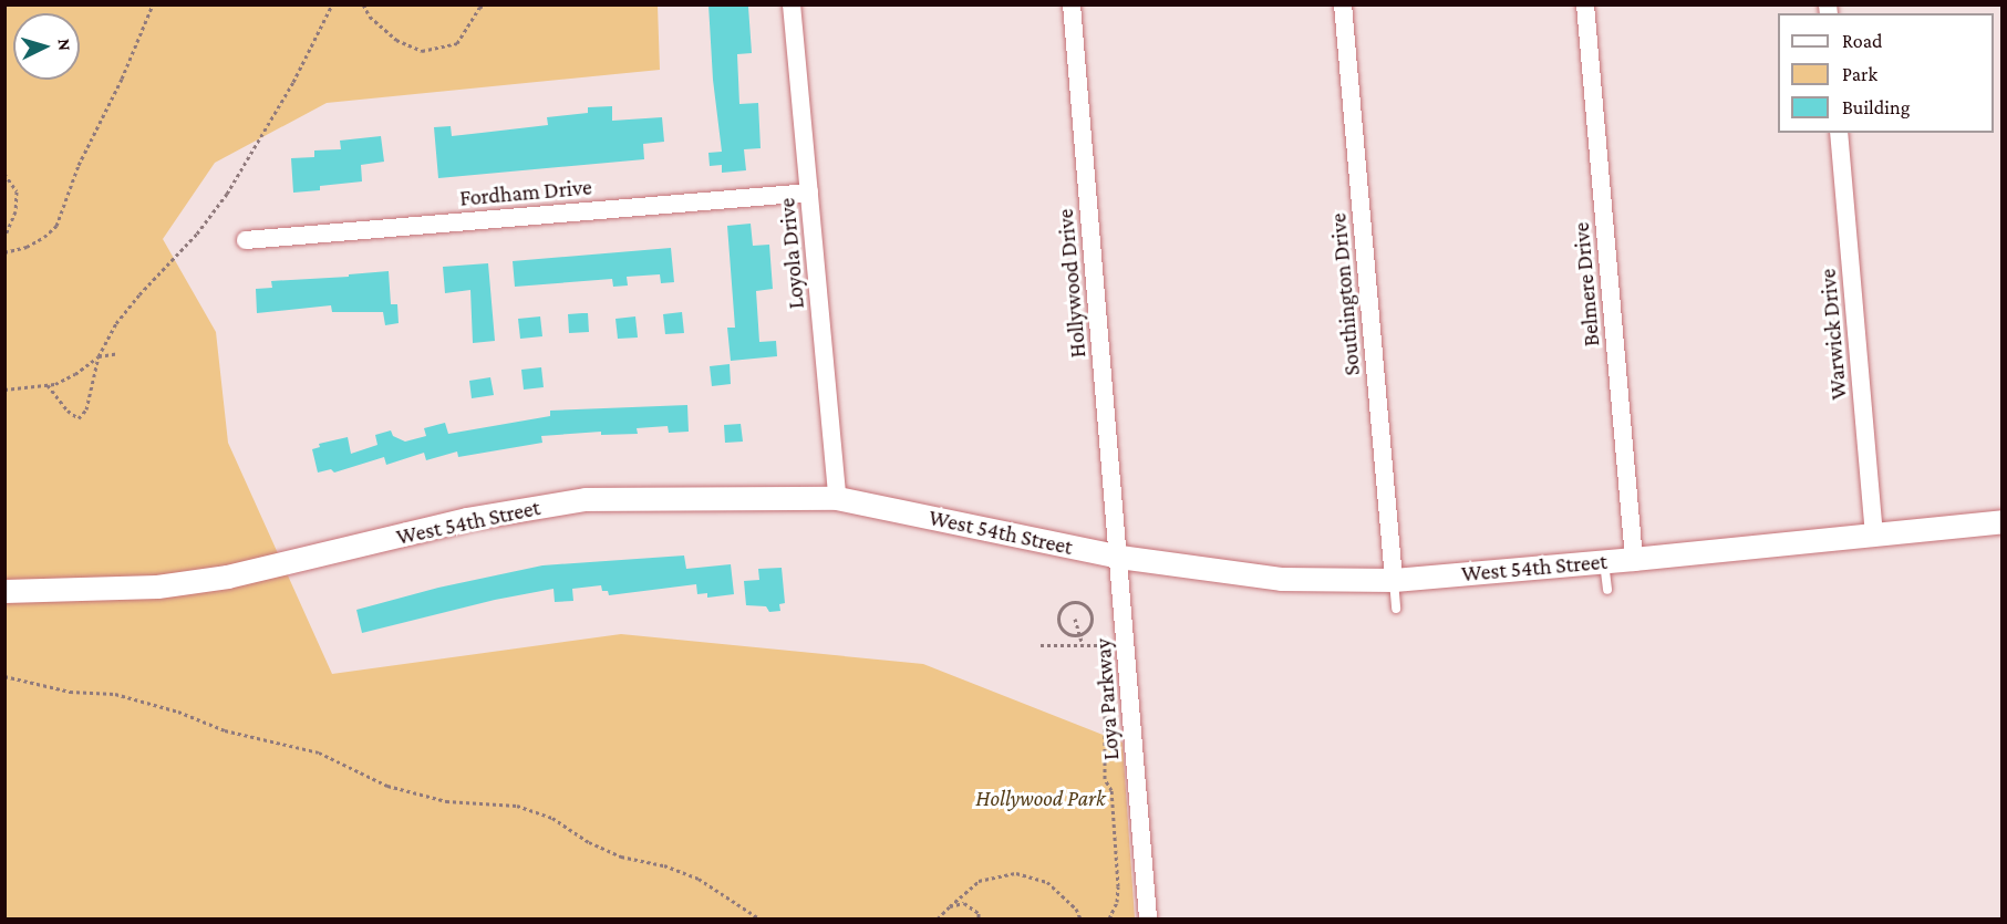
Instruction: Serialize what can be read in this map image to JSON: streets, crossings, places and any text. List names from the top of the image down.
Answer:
{
  "streets": {
    "street": [
      "Fordham Drive",
      "Loyola Drive",
      "Hollywood Drive",
      "Belmere Drive",
      "Southington Drive",
      "Warwick Drive",
      "West 54th Street",
      "Loya Parkway"
    ]
  },
  "crossings": [
    ["Fordham Drive", "Loyola Drive"],
    ["Loyola Drive", "West 54th Street"],
    ["Hollywood Drive", "West 54th Street"],
    ["Hollywood Drive", "Loya Parkway"],
    ["Belmere Drive", "West 54th Street"],
    ["Southington Drive", "West 54th Street"],
    ["Warwick Drive", "West 54th Street"],
    ["West 54th Street", "Loya Parkway"]
  ],
  "parks": ["Hollywood Park"],
  "legend": ["Road", "Park", "Building"],
  "north": "right"
}
